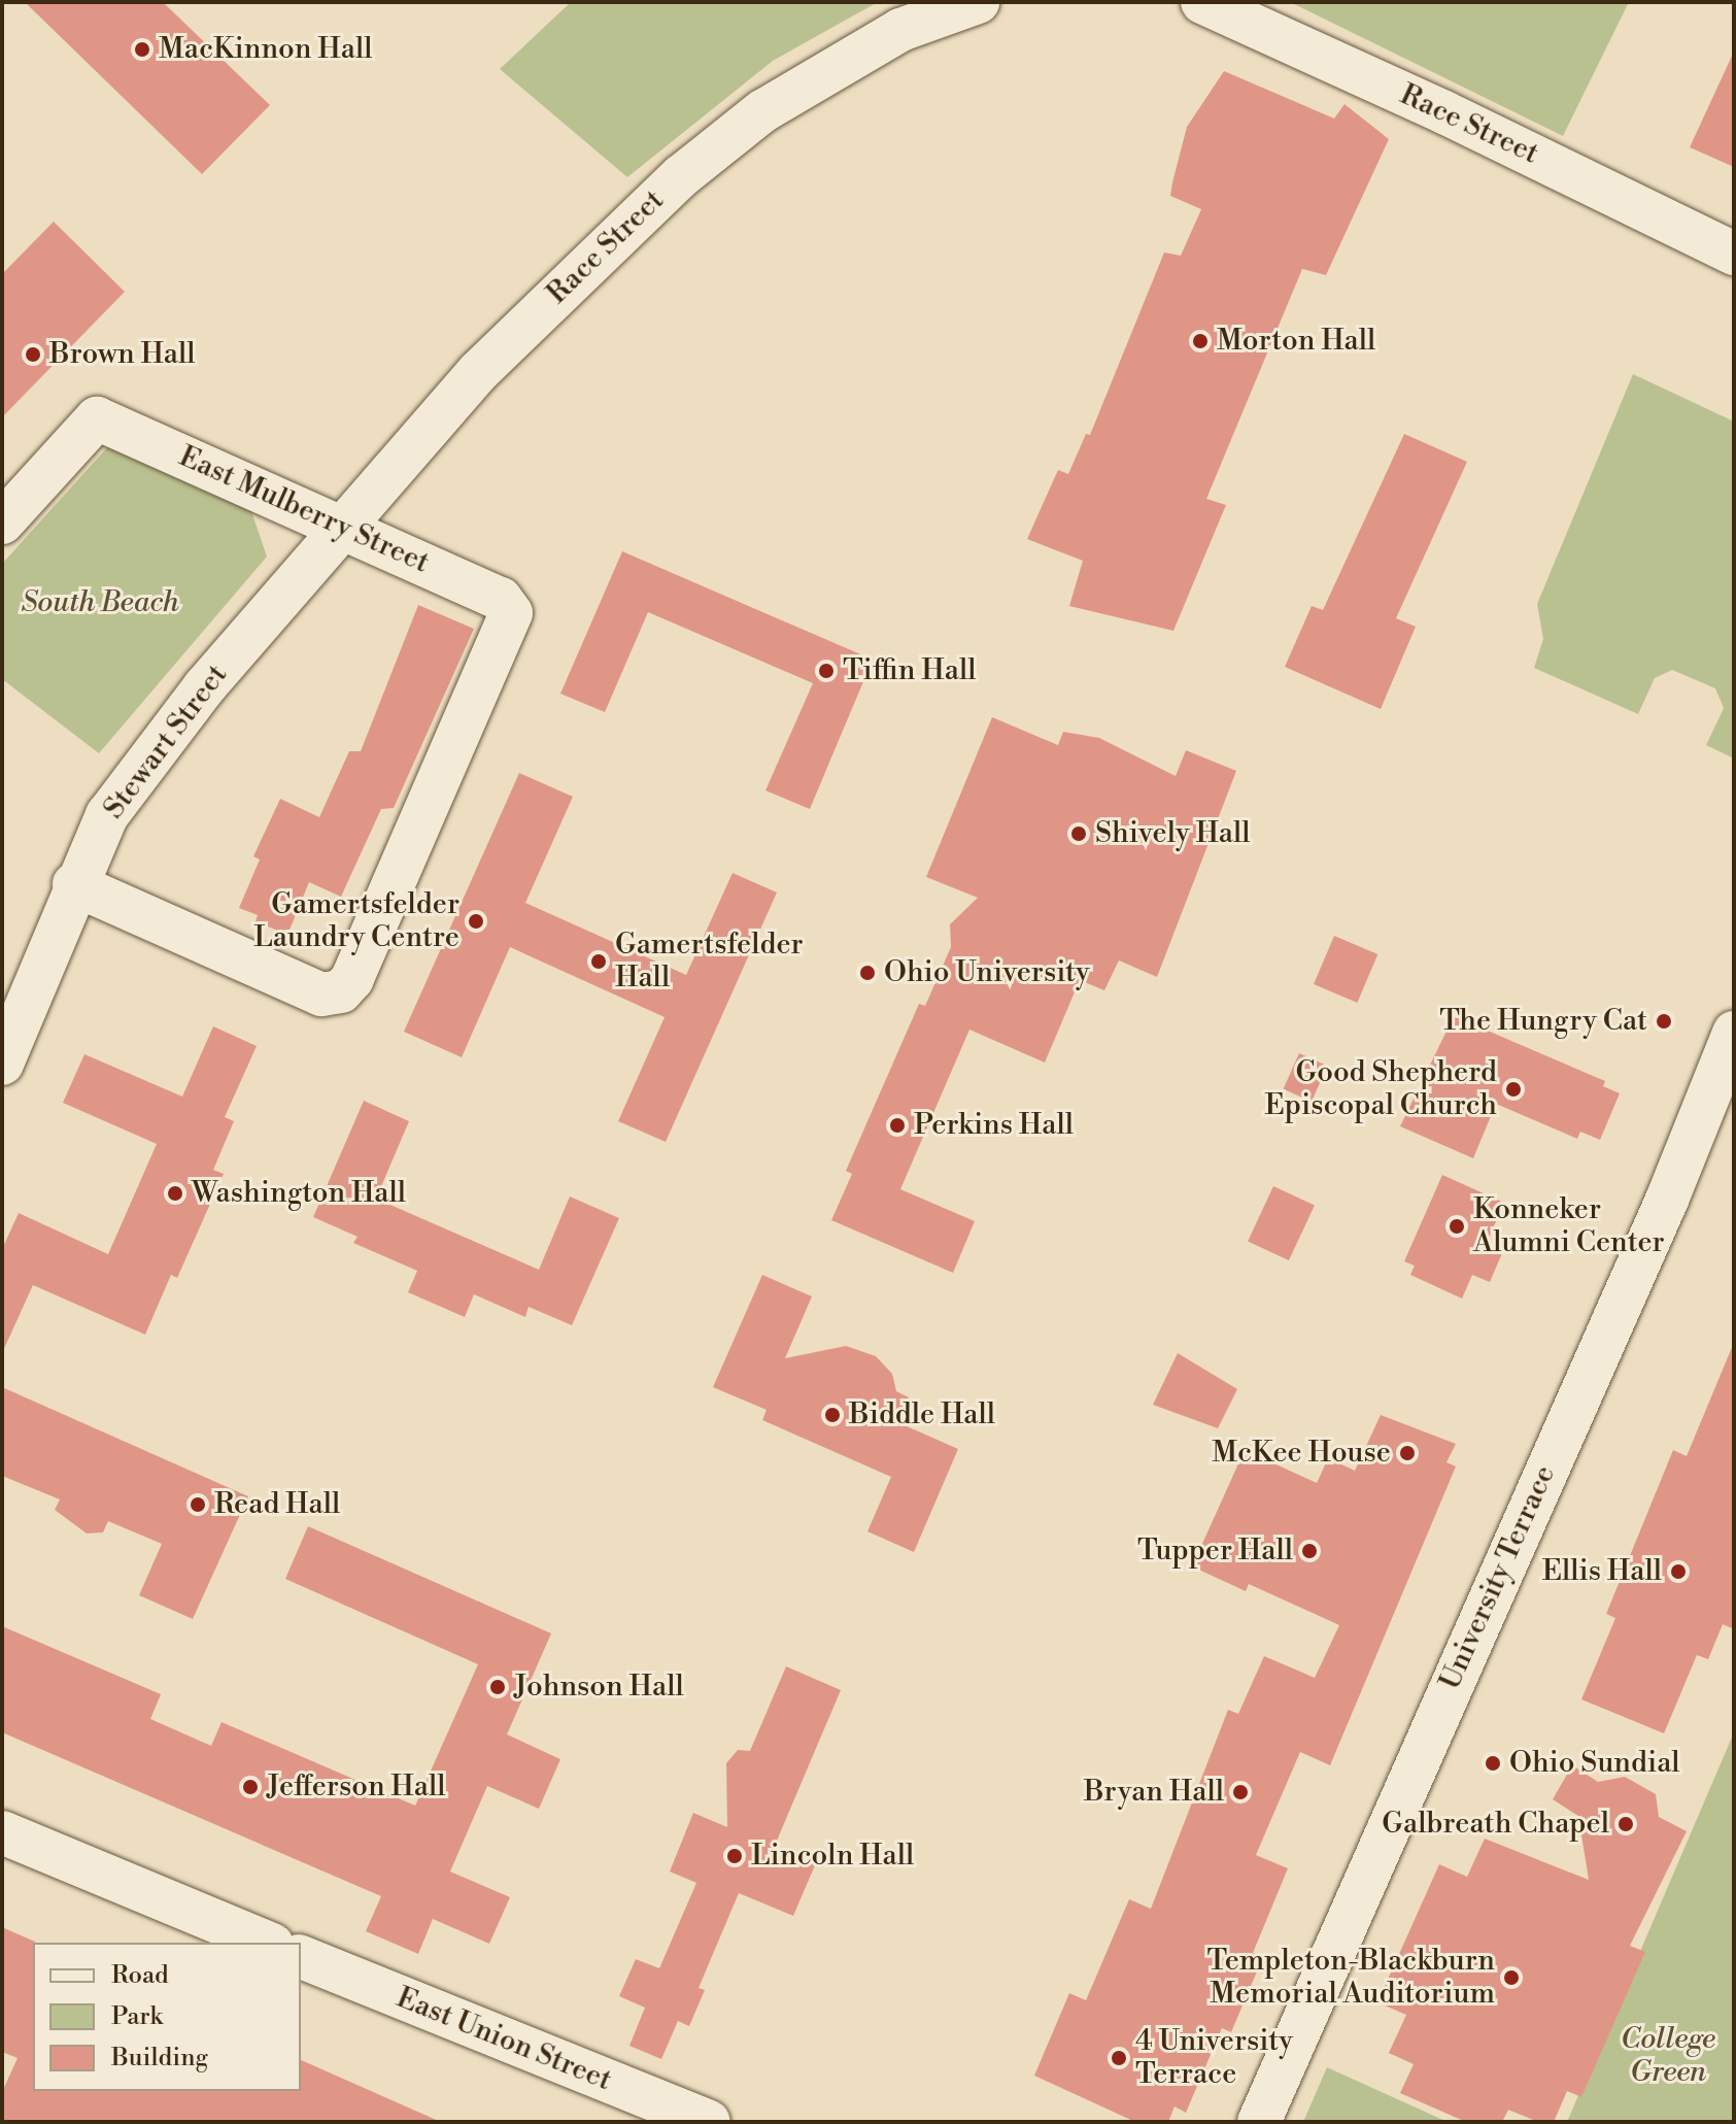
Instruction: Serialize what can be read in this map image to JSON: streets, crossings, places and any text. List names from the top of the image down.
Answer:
{
  "streets": {
    "street": [
      "Race Street",
      "East Mulberry Street",
      "Stewart Street",
      "University Terrace",
      "East Union Street"
    ]
  },
  "crossings": [
    ["Race Street", "East Mulberry Street"],
    ["Race Street", "Stewart Street"],
    ["East Mulberry Street", "Stewart Street"]
  ],
  "parks": ["South Beach", "College Green"],
  "places": [
    "MacKinnon Hall",
    "Morton Hall",
    "Brown Hall",
    "Tiffin Hall",
    "Shively Hall",
    "Gamertsfelder Laundry Centre",
    "Gamertsfelder Hall",
    "Ohio University",
    "The Hungry Cat",
    "Good Shepherd Episcopal Church",
    "Perkins Hall",
    "Washington Hall",
    "Konneker Alumni Center",
    "Biddle Hall",
    "McKee House",
    "Read Hall",
    "Tupper Hall",
    "Ellis Hall",
    "Johnson Hall",
    "Ohio Sundial",
    "Jefferson Hall",
    "Bryan Hall",
    "Galbreath Chapel",
    "Lincoln Hall",
    "Templeton-Blackburn Memorial Auditorium",
    "4 University Terrace"
  ],
  "legend": ["Road", "Park", "Building"]
}
